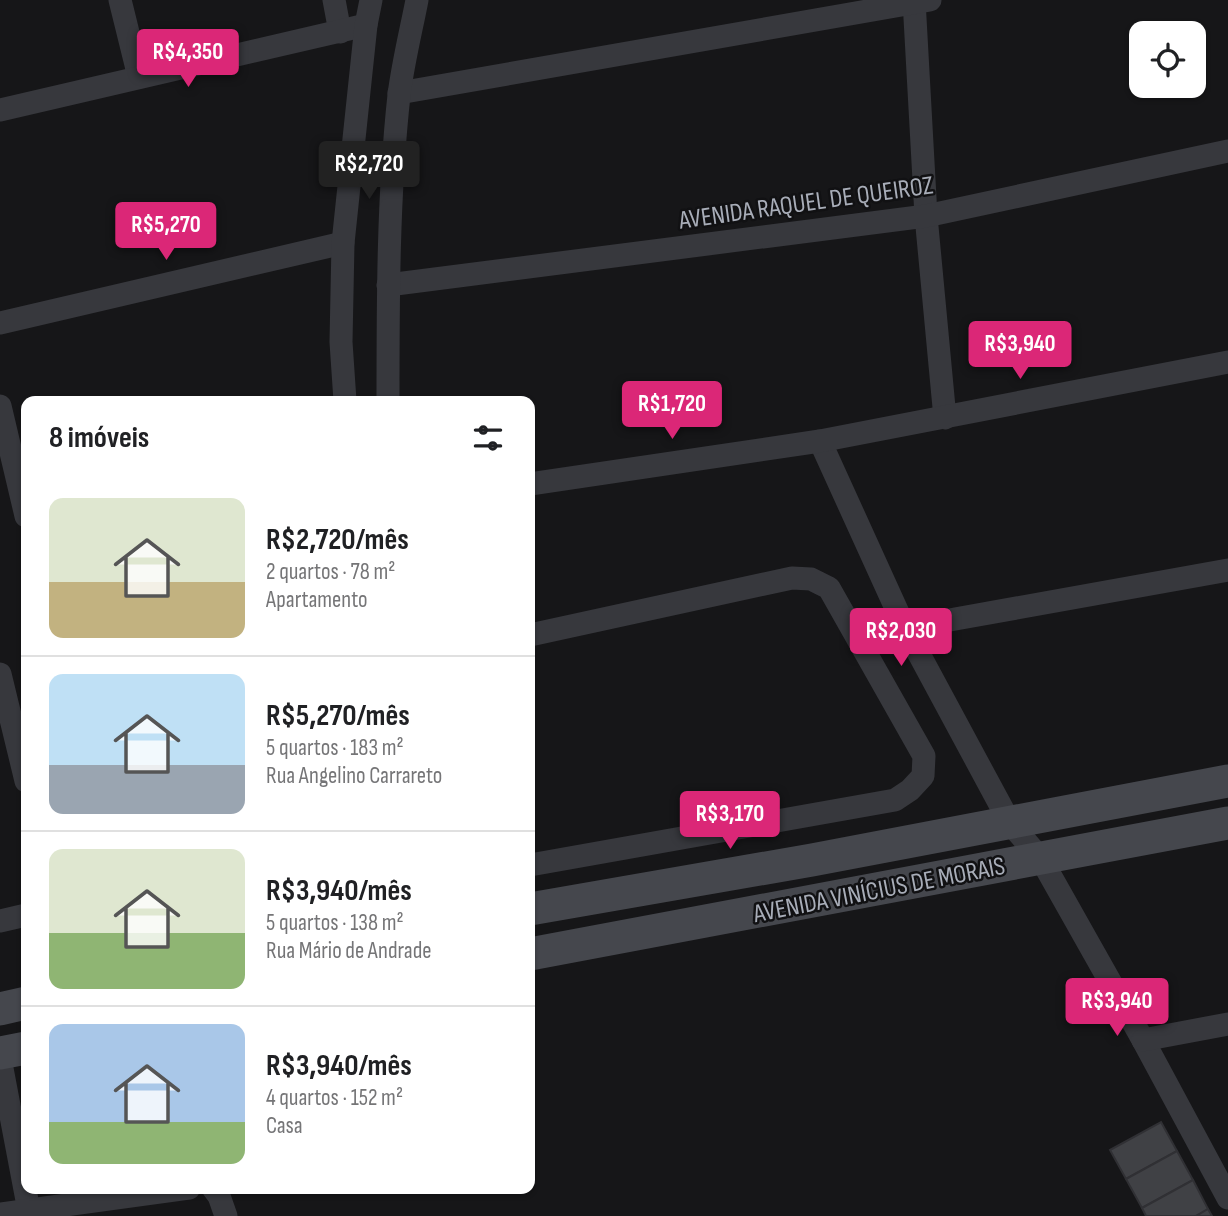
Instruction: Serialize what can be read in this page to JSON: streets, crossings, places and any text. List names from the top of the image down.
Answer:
{
  "streets": {
    "street": ["AVENIDA RAQUEL DE QUEIROZ", "AVENIDA VINÍCIUS DE MORAIS"]
  },
  "page": {
    "price": [
      "R$4,350",
      "R$2,720",
      "R$5,270",
      "R$3,940",
      "R$1,720",
      "R$2,030",
      "R$3,170",
      "R$3,940"
    ],
    "heading": "8 imóveis",
    "list": [
      {
        "name": "R$2,720/mês",
        "note": "2 quartos · 78 m² · Apartamento"
      },
      {
        "name": "R$5,270/mês",
        "note": "5 quartos · 183 m² · Rua Angelino Carrareto"
      },
      {
        "name": "R$3,940/mês",
        "note": "5 quartos · 138 m² · Rua Mário de Andrade"
      },
      {
        "name": "R$3,940/mês",
        "note": "4 quartos · 152 m² · Casa"
      }
    ]
  }
}
